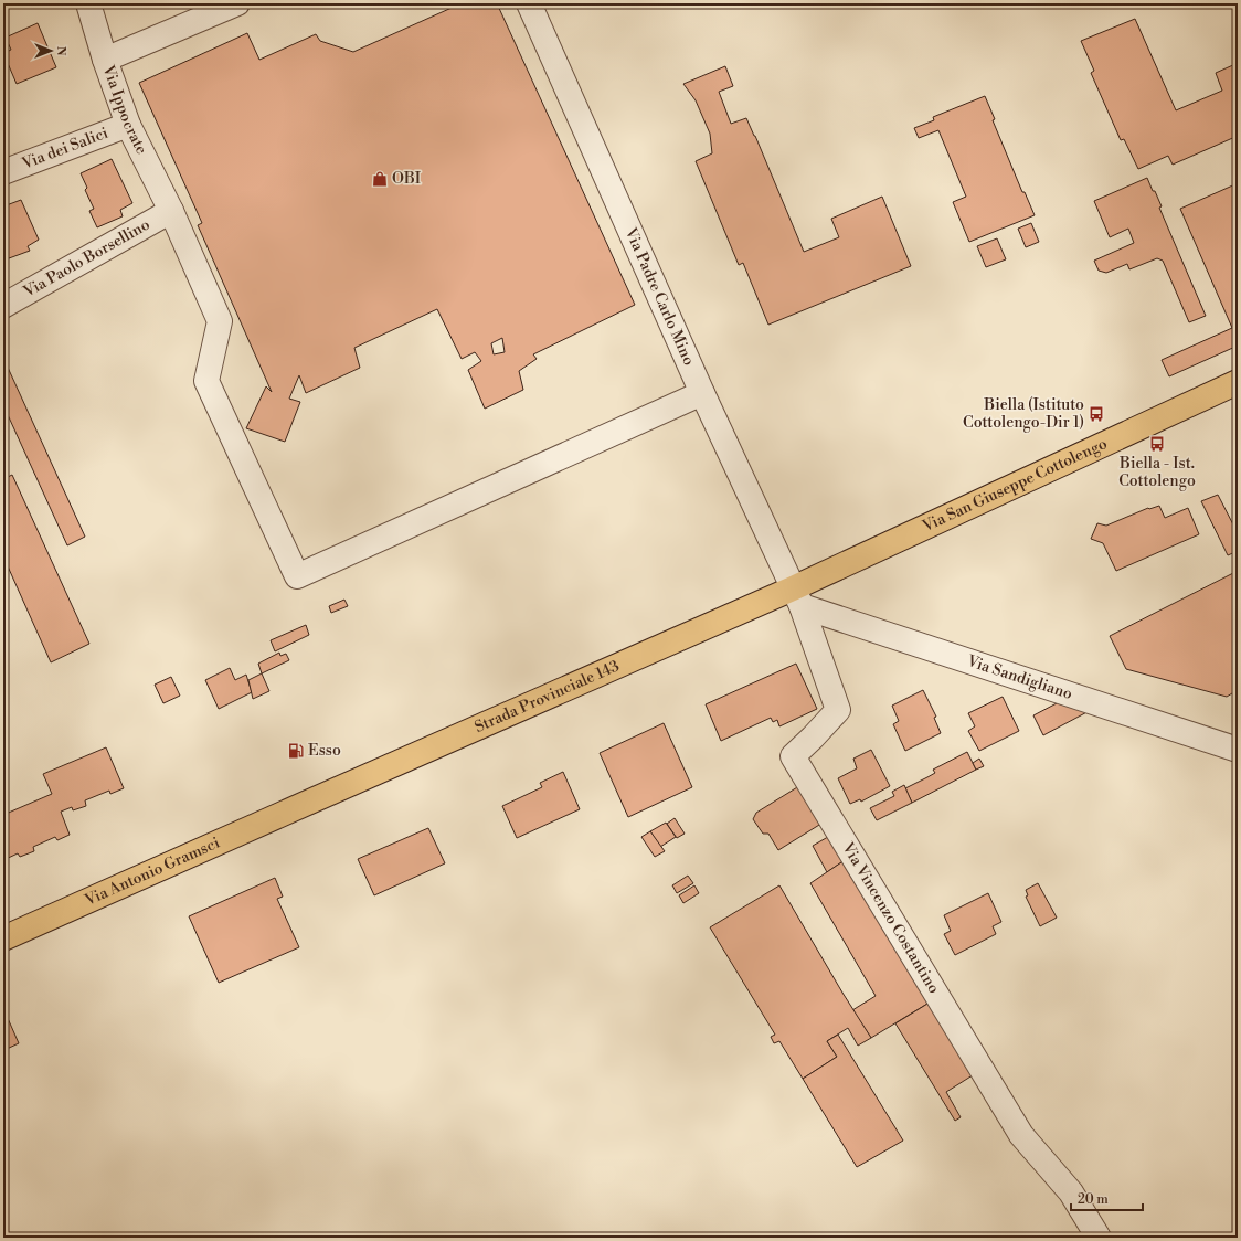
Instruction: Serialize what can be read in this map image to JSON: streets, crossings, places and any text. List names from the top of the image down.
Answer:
{
  "streets": {
    "main road": ["Via San Giuseppe Cottolengo", "Strada Provinciale 143", "Via Antonio Gramsci"],
    "street": [
      "Via Ippocrate",
      "Via dei Salici",
      "Via Paolo Borsellino",
      "Via Padre Carlo Mino",
      "Via Sandigliano",
      "Via Vincenzo Costantino"
    ]
  },
  "crossings": [
    ["Via Ippocrate", "Via dei Salici"],
    ["Via Ippocrate", "Via Paolo Borsellino"],
    ["Via Ippocrate", "Via Padre Carlo Mino"],
    ["Via Padre Carlo Mino", "Via San Giuseppe Cottolengo"],
    ["Via Padre Carlo Mino", "Via Sandigliano"],
    ["Via Padre Carlo Mino", "Strada Provinciale 143"],
    ["Via Padre Carlo Mino", "Via Vincenzo Costantino"],
    ["Via San Giuseppe Cottolengo", "Via Sandigliano"],
    ["Via San Giuseppe Cottolengo", "Strada Provinciale 143"],
    ["Via San Giuseppe Cottolengo", "Via Vincenzo Costantino"],
    ["Via Sandigliano", "Strada Provinciale 143"],
    ["Via Sandigliano", "Via Vincenzo Costantino"],
    ["Strada Provinciale 143", "Via Antonio Gramsci"],
    ["Strada Provinciale 143", "Via Vincenzo Costantino"]
  ],
  "places": {
    "shop": ["OBI"],
    "bus stop": ["Biella (Istituto Cottolengo-Dir 1)", "Biella - Ist. Cottolengo"],
    "fuel station": ["Esso"]
  },
  "scale_bar": "20 m",
  "north": "right"
}
